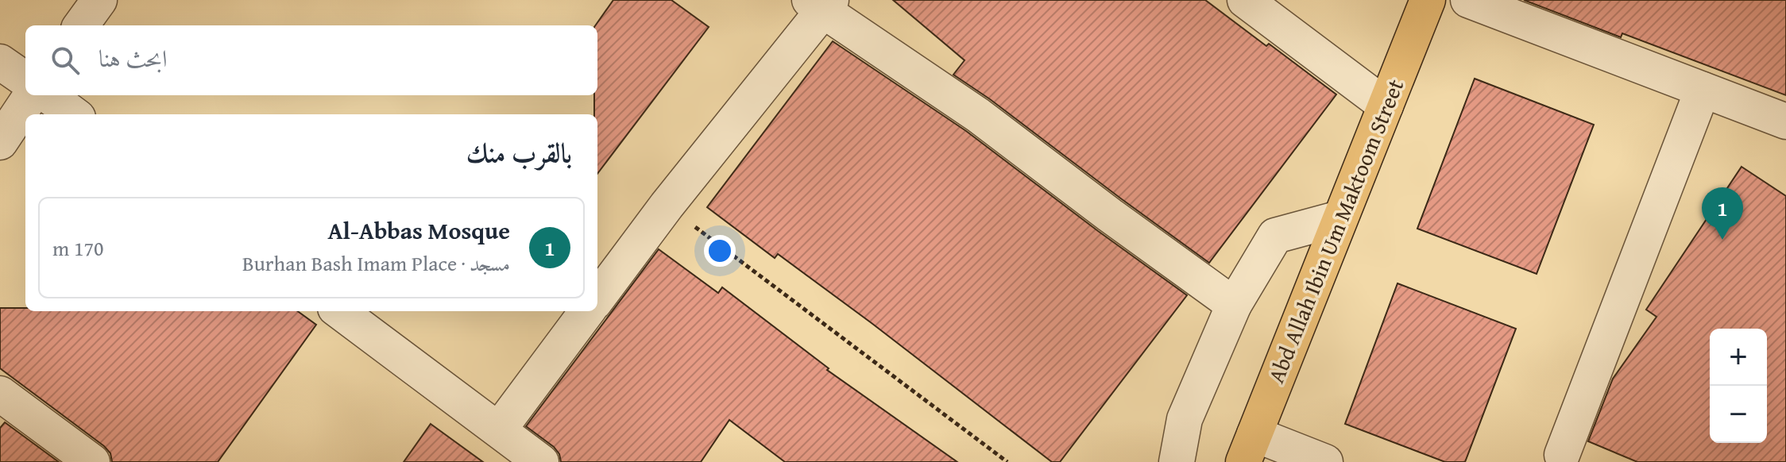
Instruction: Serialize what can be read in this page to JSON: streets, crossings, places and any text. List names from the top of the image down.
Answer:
{
  "streets": {
    "main road": ["Abd Allah Ibin Um Maktoom Street"]
  },
  "page": {
    "search": "ابحث هنا",
    "heading": "بالقرب منك",
    "pins": "1",
    "list": [
      {
        "mark": "1",
        "name": "Al-Abbas Mosque",
        "note": "مسجد · Burhan Bash Imam Place",
        "value": "170 m"
      }
    ],
    "map_buttons": ["+", "−"]
  }
}
